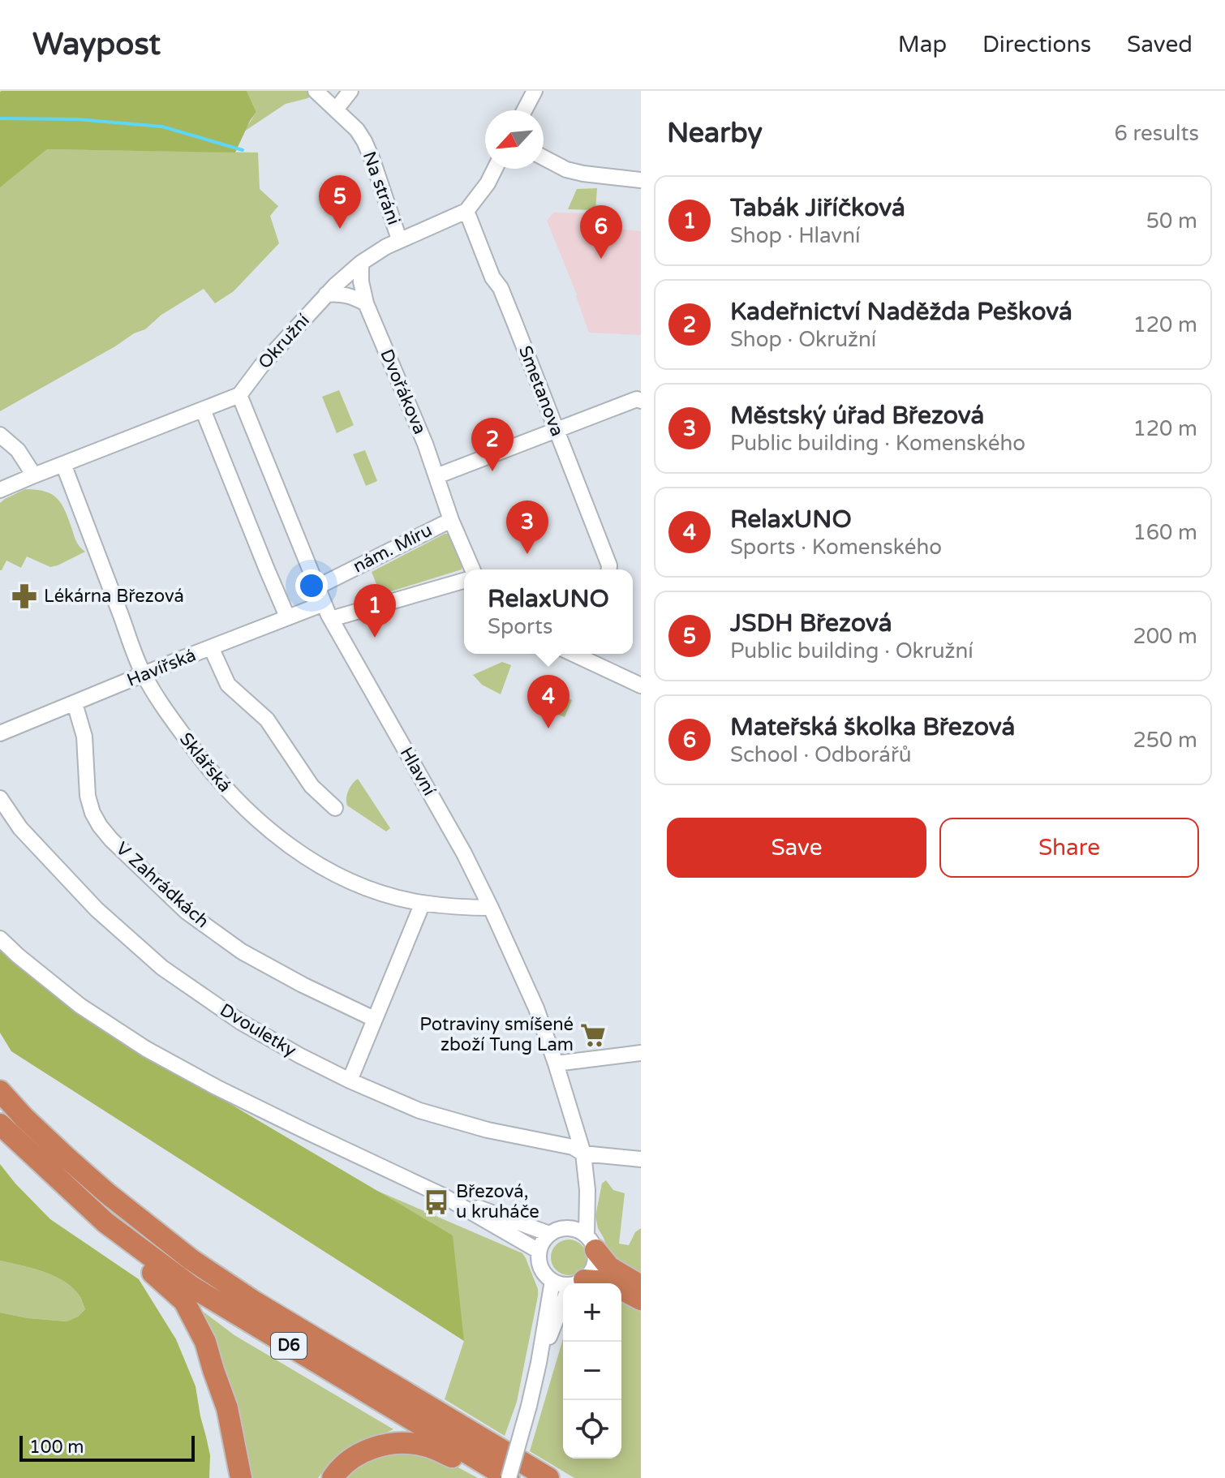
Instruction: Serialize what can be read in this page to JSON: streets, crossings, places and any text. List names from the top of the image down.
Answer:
{
  "streets": {
    "highway": ["D6"],
    "street": [
      "Na stráni",
      "Okružní",
      "Smetanova",
      "Dvořákova",
      "nám. Míru",
      "Havířská",
      "Sklářská",
      "Hlavní",
      "V Zahrádkách",
      "Dvouletky"
    ]
  },
  "crossings": [
    ["Na stráni", "Okružní"],
    ["Okružní", "Smetanova"],
    ["Okružní", "Dvořákova"],
    ["Okružní", "Hlavní"],
    ["Dvořákova", "nám. Míru"],
    ["nám. Míru", "Hlavní"],
    ["Havířská", "Sklářská"],
    ["Havířská", "Hlavní"],
    ["Havířská", "V Zahrádkách"],
    ["Sklářská", "Hlavní"],
    ["Hlavní", "Dvouletky"]
  ],
  "places": {
    "pharmacy": ["Lékárna Březová"],
    "supermarket": ["Potraviny smíšené zboží Tung Lam"],
    "bus stop": ["Březová, u kruháče"]
  },
  "scale_bar": "100 m",
  "north": "bottom left",
  "page": {
    "header": "Waypost",
    "nav": ["Map", "Directions", "Saved"],
    "heading": ["Nearby", "6 results"],
    "pins": [
      "5",
      "6",
      "2",
      "3",
      "1",
      "4"
    ],
    "list": [
      {
        "mark": "1",
        "name": "Tabák Jiříčková",
        "note": "Shop · Hlavní",
        "value": "50 m"
      },
      {
        "mark": "2",
        "name": "Kadeřnictví Naděžda Pešková",
        "note": "Shop · Okružní",
        "value": "120 m"
      },
      {
        "mark": "3",
        "name": "Městský úřad Březová",
        "note": "Public building · Komenského",
        "value": "120 m"
      },
      {
        "mark": "4",
        "name": "RelaxUNO",
        "note": "Sports · Komenského",
        "value": "160 m"
      },
      {
        "mark": "5",
        "name": "JSDH Březová",
        "note": "Public building · Okružní",
        "value": "200 m"
      },
      {
        "mark": "6",
        "name": "Mateřská školka Březová",
        "note": "School · Odborářů",
        "value": "250 m"
      }
    ],
    "popup": ["RelaxUNO", "Sports"],
    "buttons": ["Save", "Share"],
    "map_buttons": ["+", "−"],
    "scale": "100 m"
  }
}
